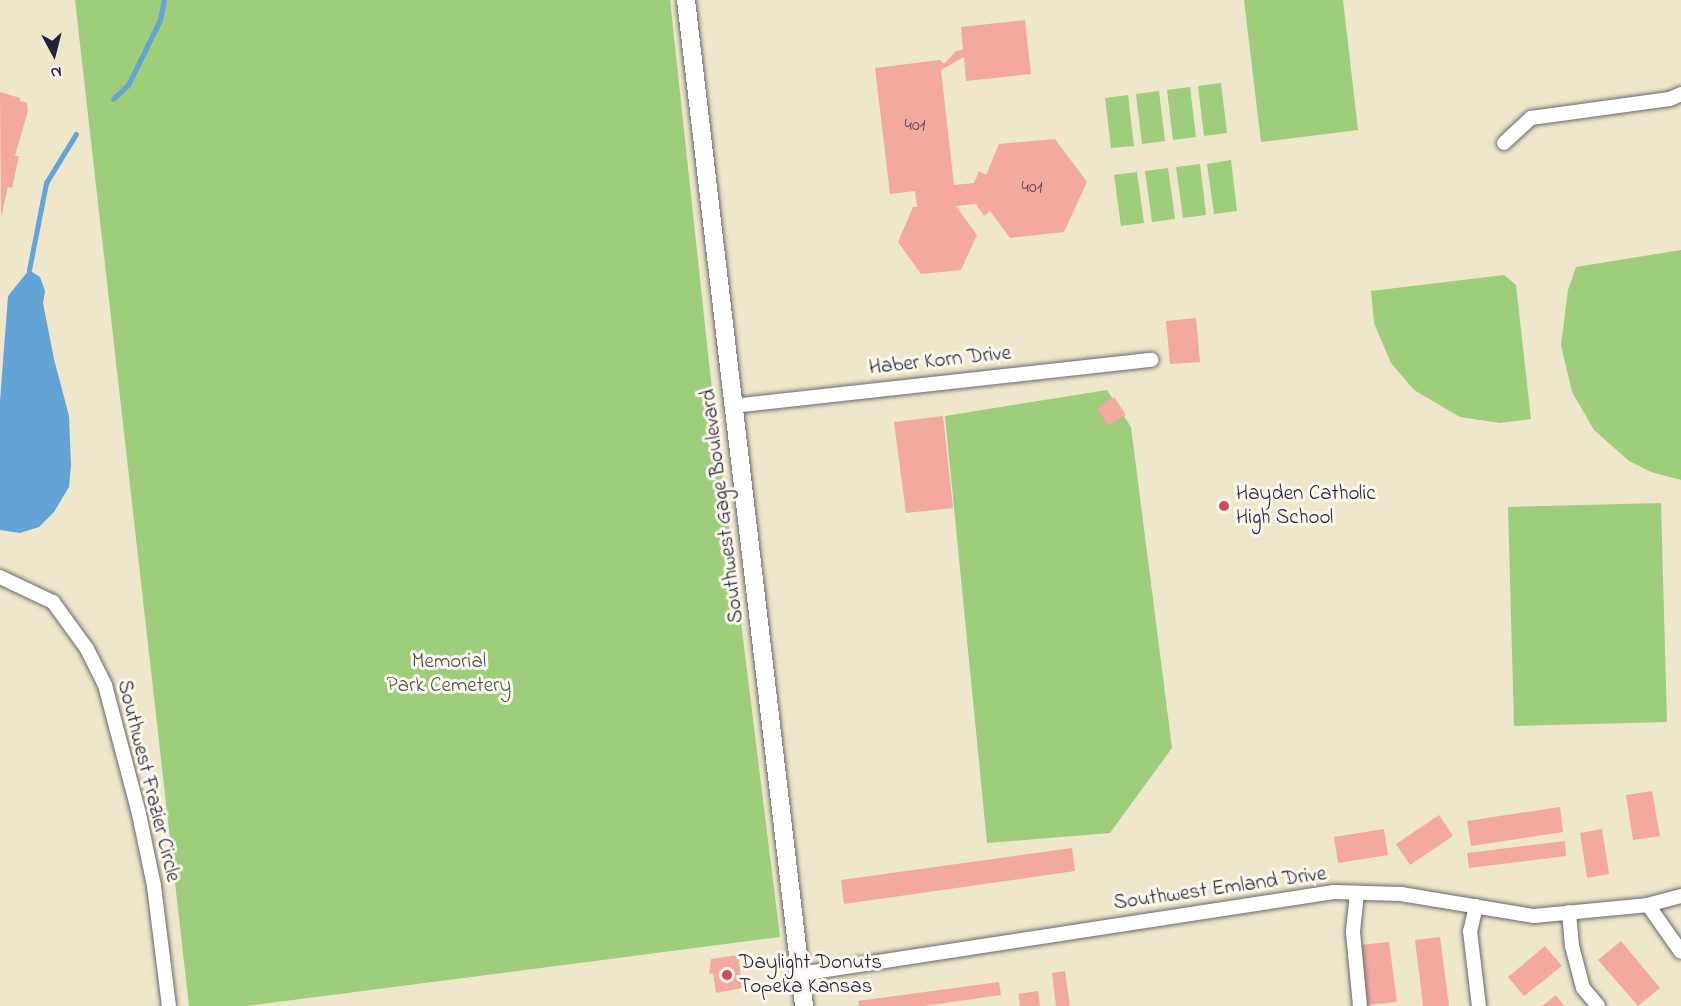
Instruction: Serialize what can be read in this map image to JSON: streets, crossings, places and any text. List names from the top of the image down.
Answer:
{
  "streets": {
    "main road": ["Southwest Gage Boulevard"],
    "street": ["Haber Korn Drive", "Southwest Frazier Circle", "Southwest Emland Drive"]
  },
  "crossings": [
    ["Haber Korn Drive", "Southwest Gage Boulevard"],
    ["Southwest Gage Boulevard", "Southwest Emland Drive"]
  ],
  "parks": ["Memorial Park Cemetery"],
  "places": ["Hayden Catholic High School", "Daylight Donuts Topeka Kansas"],
  "house_numbers": ["401", "401"],
  "north": "bottom"
}
